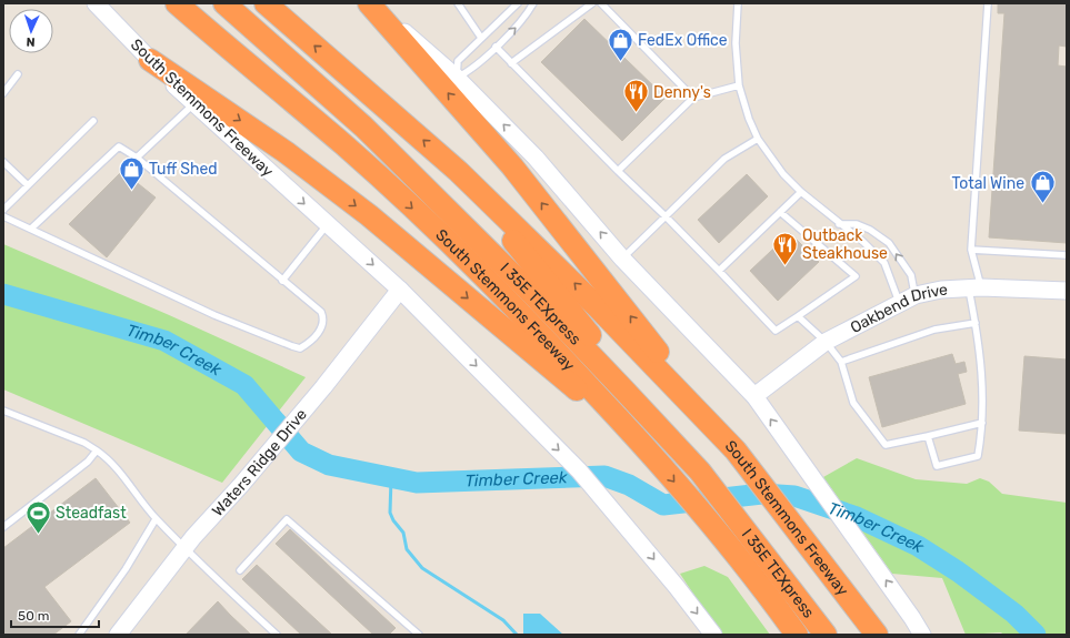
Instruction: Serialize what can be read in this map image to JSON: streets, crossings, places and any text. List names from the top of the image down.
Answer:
{
  "streets": {
    "highway": ["South Stemmons Freeway", "I 35E TEXpress"],
    "main road": ["Oakbend Drive", "Waters Ridge Drive"]
  },
  "crossings": [
    ["South Stemmons Freeway", "Waters Ridge Drive"]
  ],
  "water": ["Timber Creek"],
  "places": {
    "shop": ["FedEx Office", "Tuff Shed", "Total Wine"],
    "restaurant": ["Denny's", "Outback Steakhouse"],
    "sports": ["Steadfast"]
  },
  "scale_bar": "50 m",
  "north": "bottom"
}
